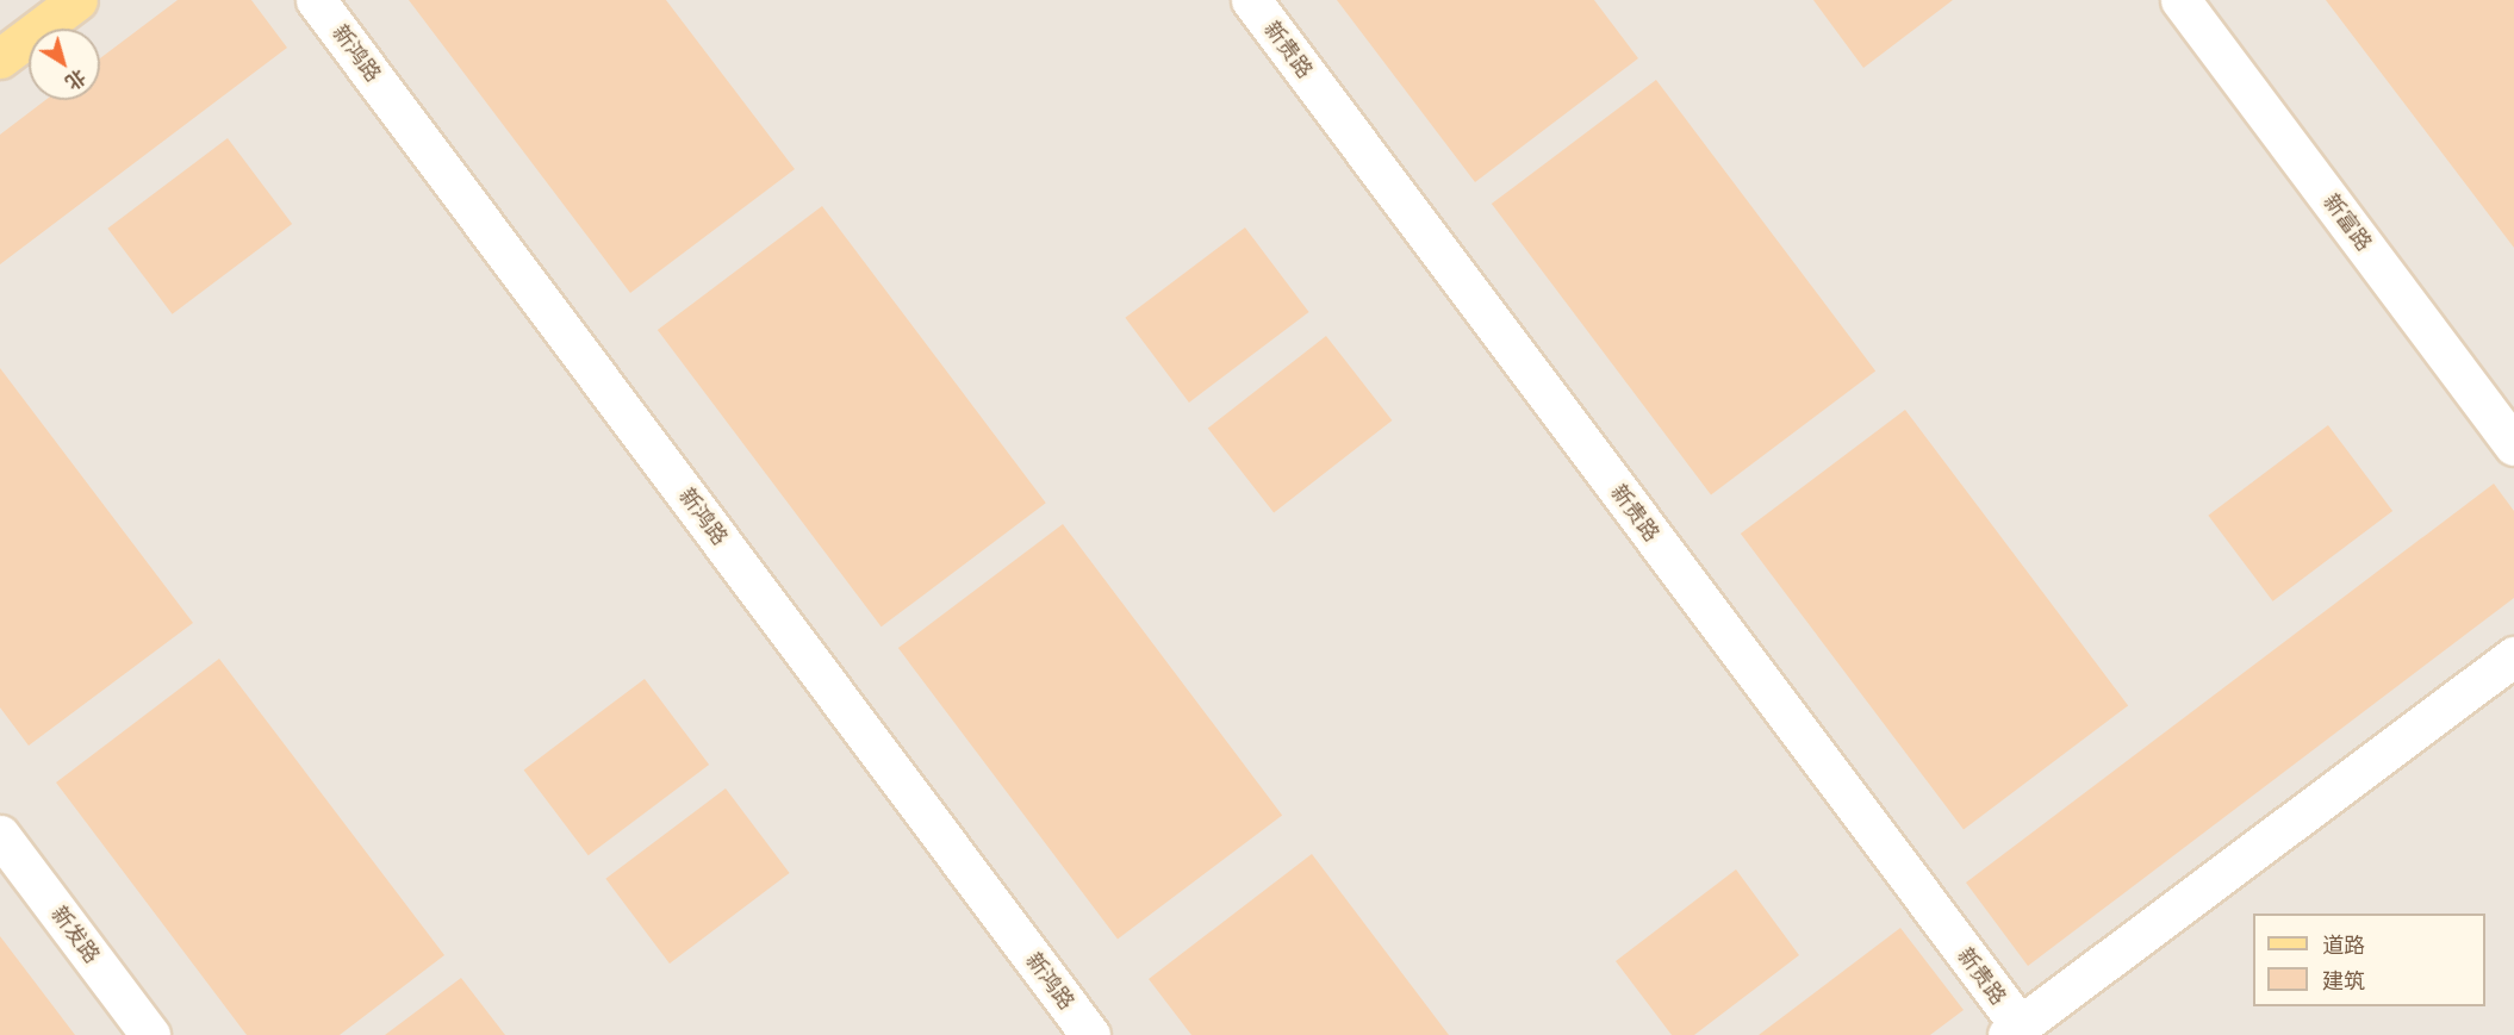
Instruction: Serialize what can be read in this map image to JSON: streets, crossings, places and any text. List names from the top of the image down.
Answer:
{
  "streets": {
    "street": [
      "新贵路",
      "新鸿路",
      "新富路",
      "新发路"
    ]
  },
  "legend": ["道路", "建筑"],
  "north": "bottom right"
}
